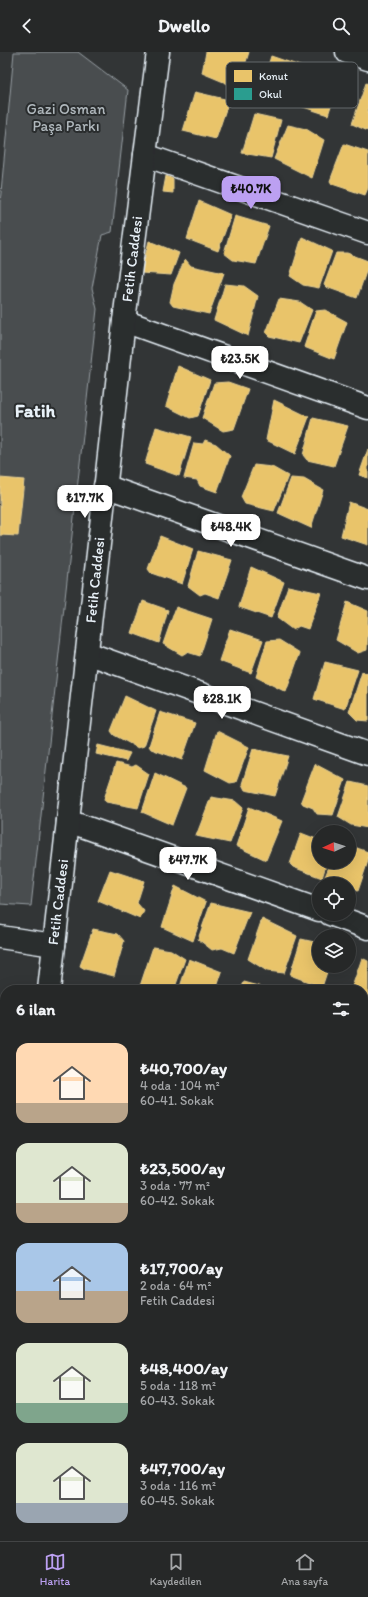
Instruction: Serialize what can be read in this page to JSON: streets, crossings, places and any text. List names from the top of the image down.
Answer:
{
  "streets": {
    "street": ["Fetih Caddesi"]
  },
  "districts": ["Fatih"],
  "parks": ["Gazi Osman Paşa Parkı"],
  "legend": ["Konut", "Okul"],
  "north": "left",
  "page": {
    "header": "Dwello",
    "price": [
      "₺40.7K",
      "₺23.5K",
      "₺17.7K",
      "₺48.4K",
      "₺28.1K",
      "₺47.7K"
    ],
    "heading": "6 ilan",
    "list": [
      {
        "name": "₺40,700/ay",
        "note": "4 oda · 104 m² · 60-41. Sokak"
      },
      {
        "name": "₺23,500/ay",
        "note": "3 oda · 77 m² · 60-42. Sokak"
      },
      {
        "name": "₺17,700/ay",
        "note": "2 oda · 64 m² · Fetih Caddesi"
      },
      {
        "name": "₺48,400/ay",
        "note": "5 oda · 118 m² · 60-43. Sokak"
      },
      {
        "name": "₺47,700/ay",
        "note": "3 oda · 116 m² · 60-45. Sokak"
      }
    ],
    "tabs": ["Harita", "Kaydedilen", "Ana sayfa"]
  }
}
